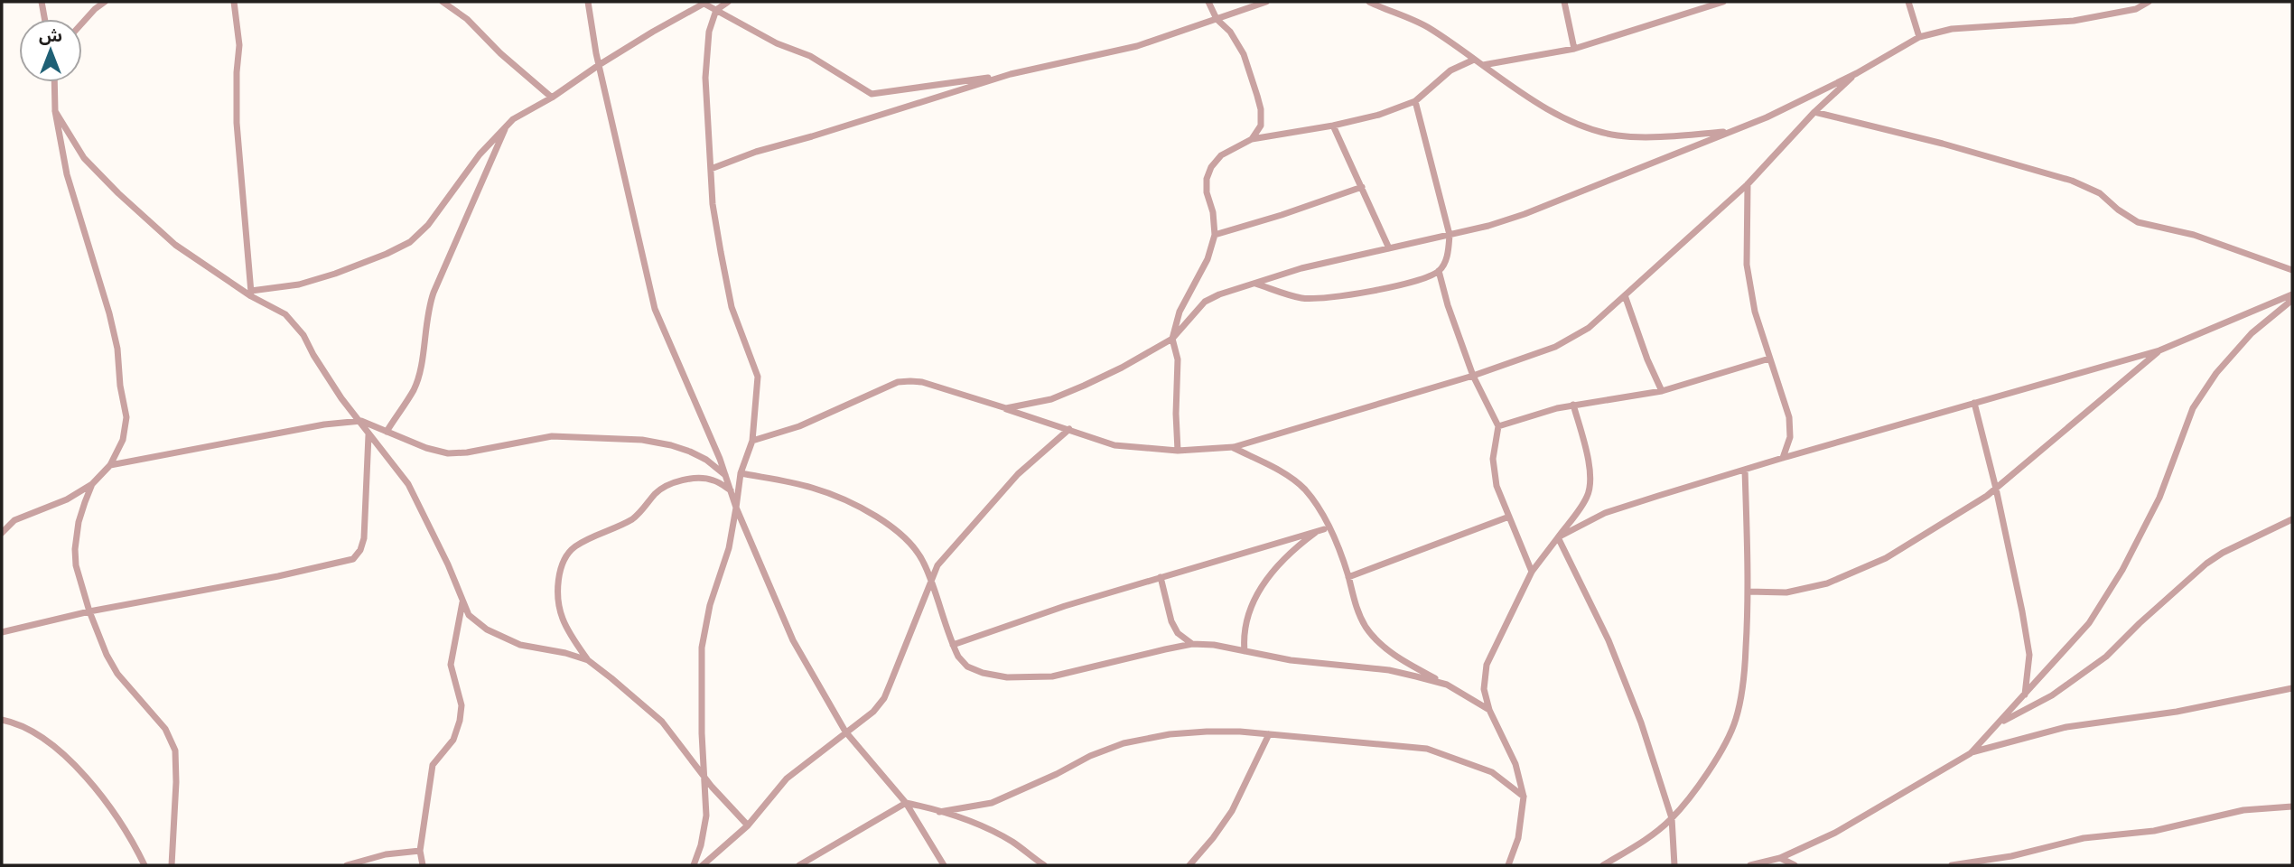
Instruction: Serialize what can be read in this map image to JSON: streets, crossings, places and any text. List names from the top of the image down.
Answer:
{
  "north": "top"
}
